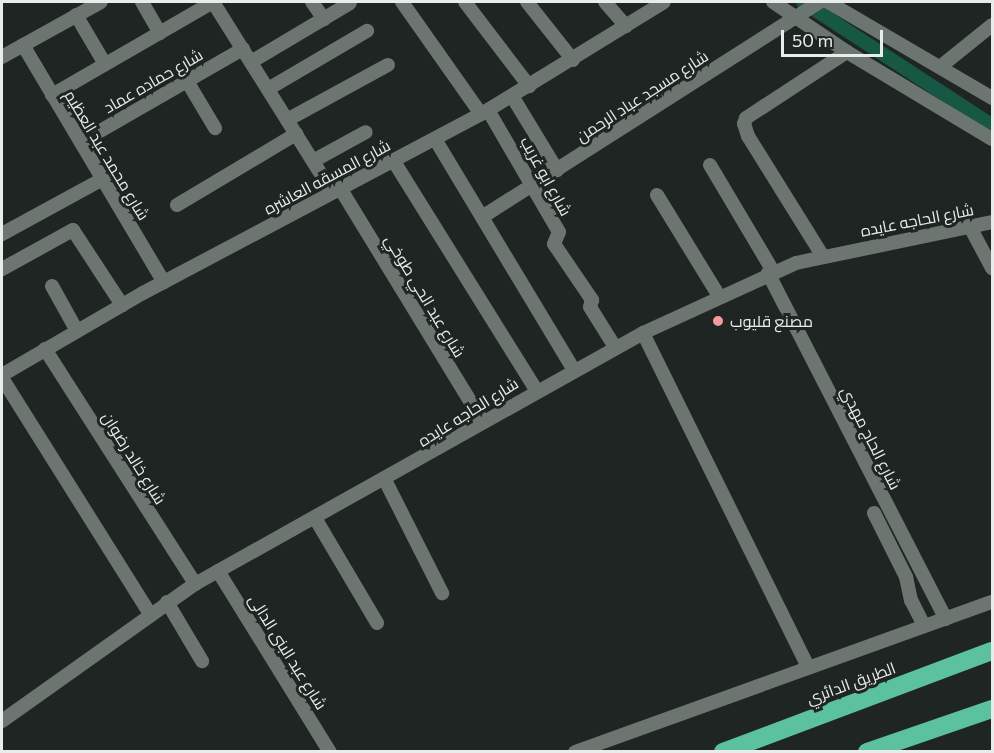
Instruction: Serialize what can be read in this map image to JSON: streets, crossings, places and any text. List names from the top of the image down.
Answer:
{
  "streets": {
    "highway": ["الطريق الدائري"],
    "street": [
      "شارع حماده عماد",
      "شارع مسجد عباد الرحمن",
      "شارع محمد عبد العظيم",
      "شارع ابو غريب",
      "شارع المسقه العاشره",
      "شارع الحاجه عايده",
      "شارع عبد الحي طوخي",
      "شارع الحاج مهدي",
      "شارع خالد رضوان",
      "شارع عبد البنى الدالى"
    ]
  },
  "crossings": [
    ["شارع حماده عماد", "شارع محمد عبد العظيم"],
    ["شارع حماده عماد", "شارع عبد الحي طوخي"],
    ["شارع مسجد عباد الرحمن", "شارع ابو غريب"],
    ["شارع محمد عبد العظيم", "شارع المسقه العاشره"],
    ["شارع ابو غريب", "شارع المسقه العاشره"],
    ["شارع ابو غريب", "شارع الحاجه عايده"],
    ["شارع المسقه العاشره", "شارع عبد الحي طوخي"],
    ["شارع المسقه العاشره", "شارع خالد رضوان"],
    ["شارع الحاجه عايده", "شارع عبد الحي طوخي"],
    ["شارع الحاجه عايده", "شارع الحاج مهدي"],
    ["شارع الحاجه عايده", "شارع خالد رضوان"],
    ["شارع الحاجه عايده", "شارع عبد البنى الدالى"]
  ],
  "places": ["مصنع قليوب"],
  "scale_bar": "50 m"
}
